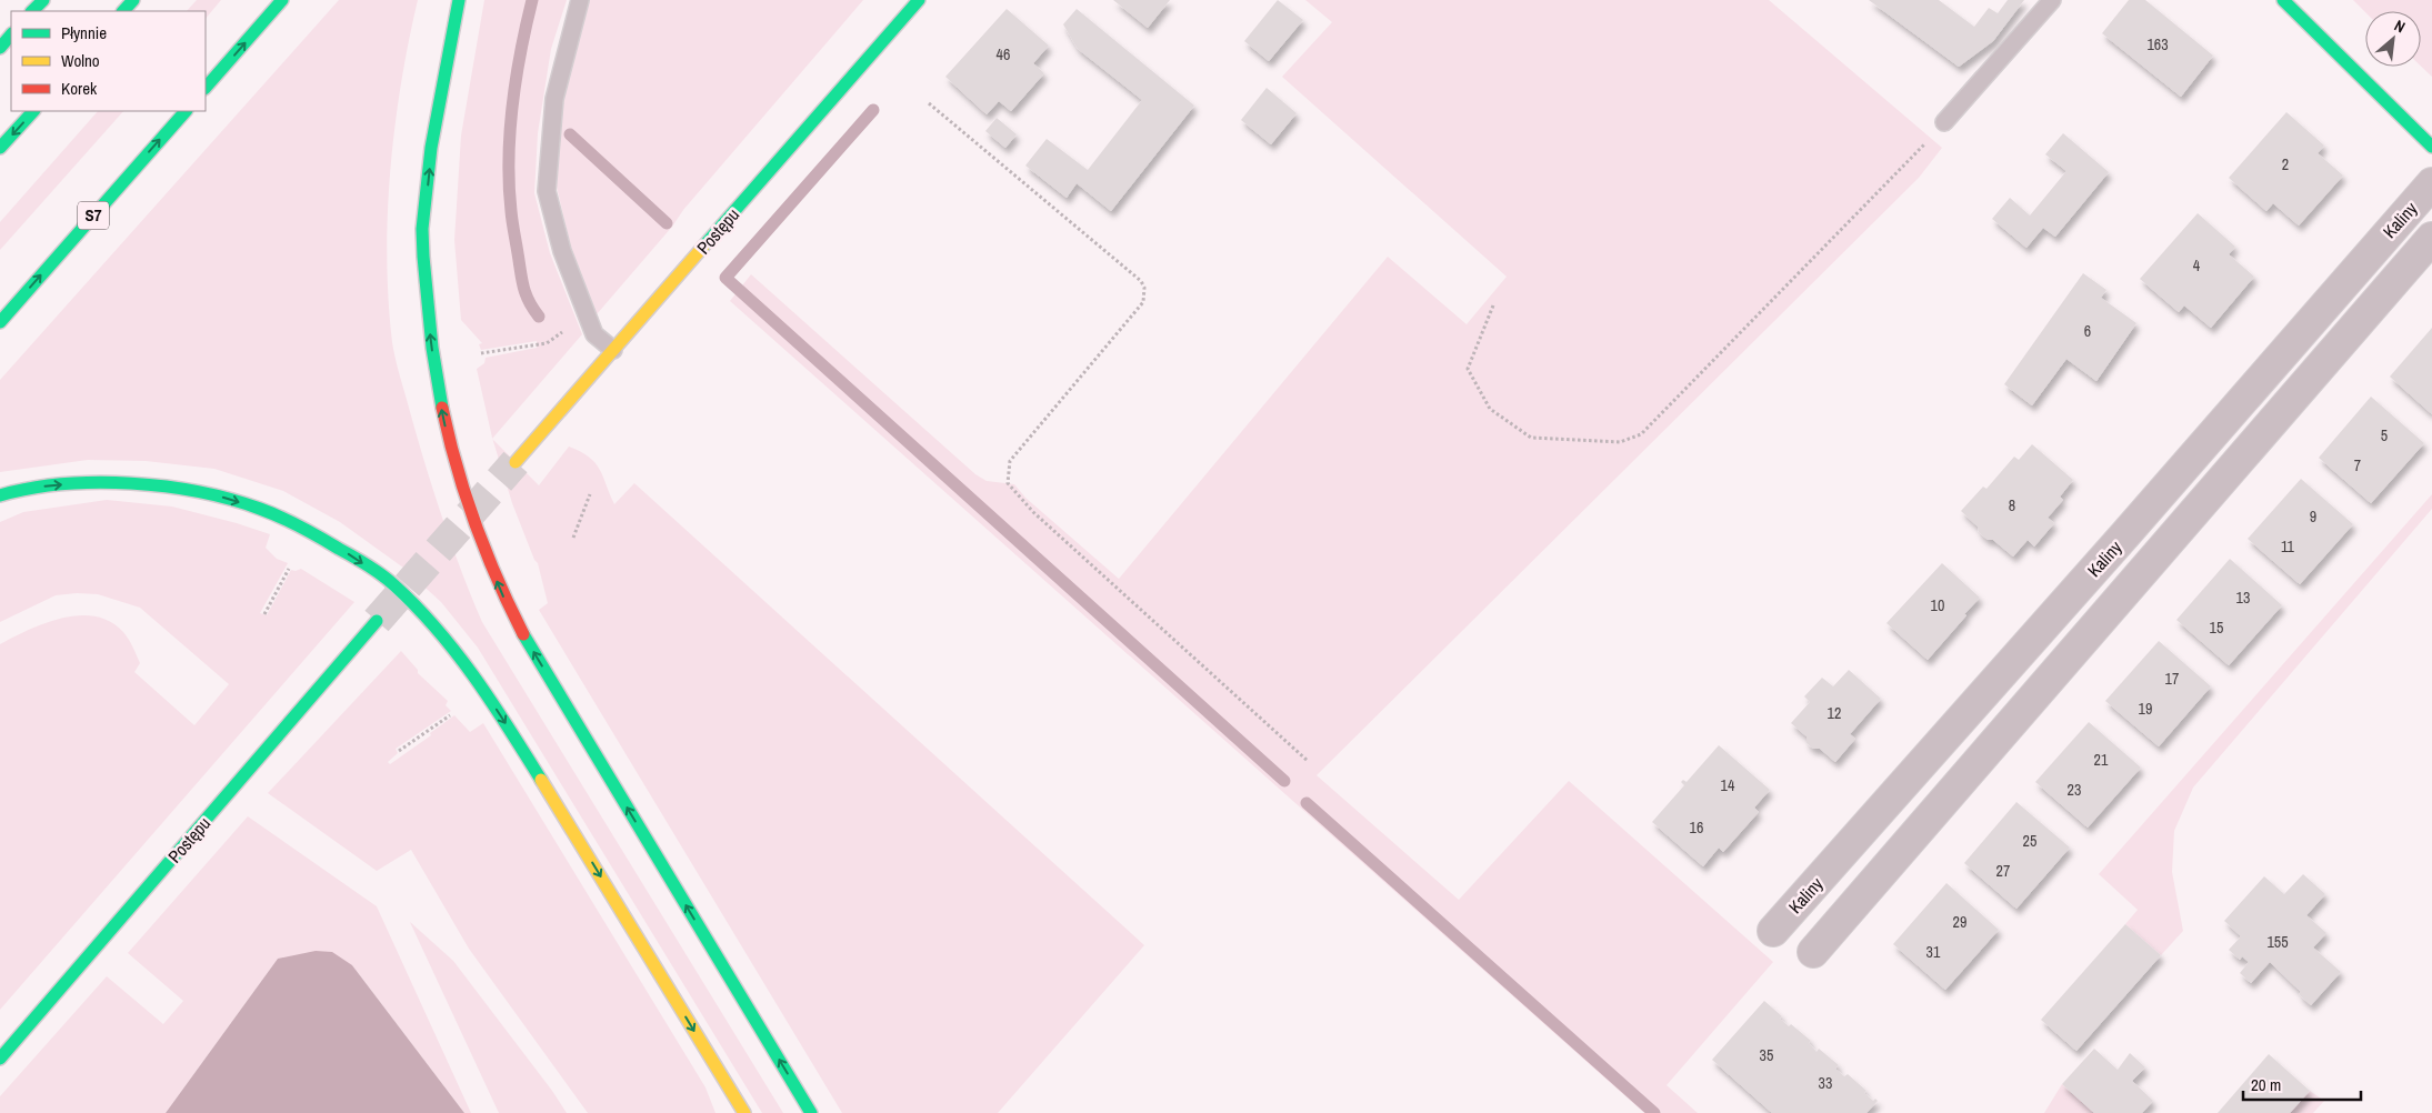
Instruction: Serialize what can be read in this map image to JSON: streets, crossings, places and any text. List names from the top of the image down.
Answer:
{
  "streets": {
    "main road": ["S7", "Postępu"],
    "street": ["Kaliny"]
  },
  "house_numbers": [
    "163",
    "46",
    "2",
    "4",
    "6",
    "5",
    "7",
    "8",
    "9",
    "11",
    "13",
    "10",
    "15",
    "17",
    "19",
    "12",
    "21",
    "14",
    "23",
    "16",
    "25",
    "27",
    "29",
    "155",
    "31",
    "35",
    "33"
  ],
  "legend": ["Płynnie", "Wolno", "Korek"],
  "scale_bar": "20 m",
  "north": "top right"
}
